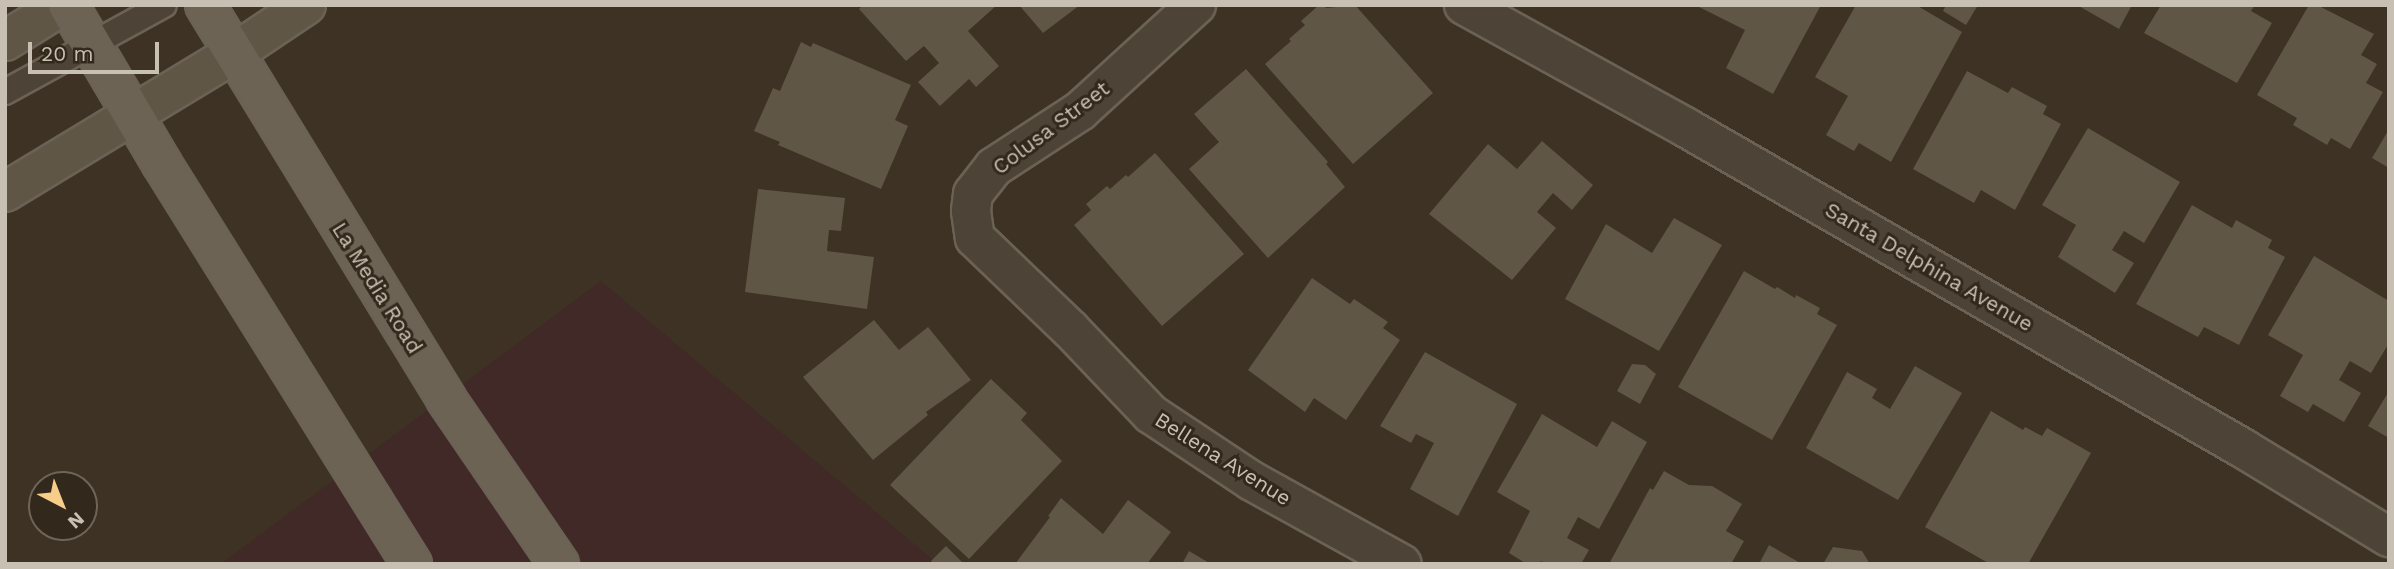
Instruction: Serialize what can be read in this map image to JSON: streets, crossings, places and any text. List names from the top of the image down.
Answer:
{
  "streets": {
    "main road": ["La Media Road"],
    "street": ["Colusa Street", "Santa Delphina Avenue", "Bellena Avenue"]
  },
  "crossings": [
    ["Colusa Street", "Bellena Avenue"]
  ],
  "scale_bar": "20 m",
  "north": "bottom right"
}
